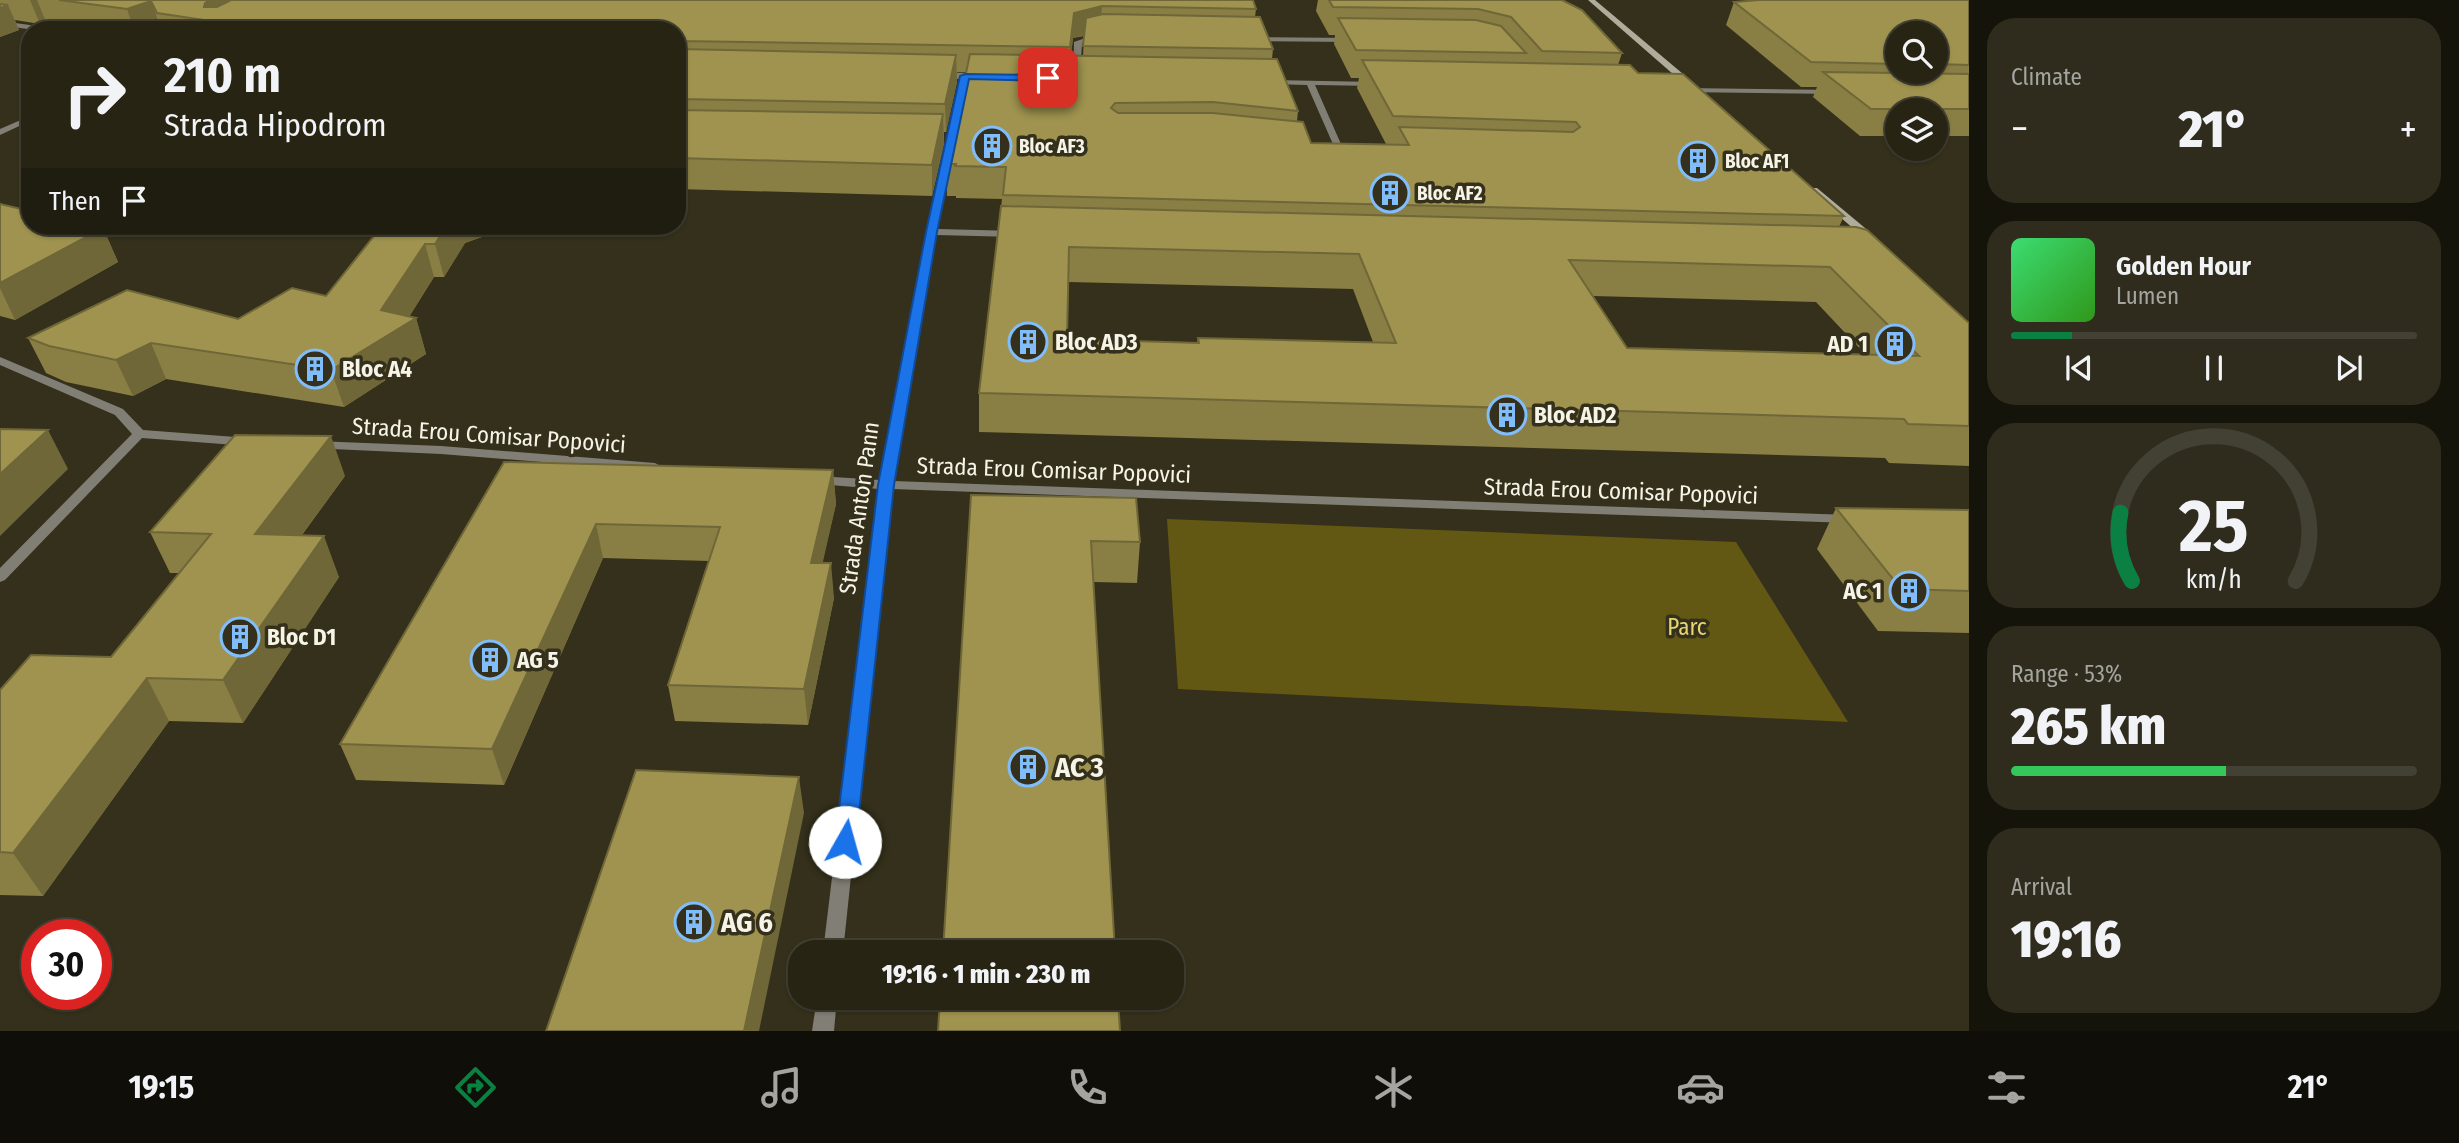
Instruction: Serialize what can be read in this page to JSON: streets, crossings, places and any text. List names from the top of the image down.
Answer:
{
  "streets": {
    "street": ["Strada Erou Comisar Popovici", "Strada Anton Pann"]
  },
  "crossings": [
    ["Strada Erou Comisar Popovici", "Strada Anton Pann"]
  ],
  "parks": ["Parc"],
  "places": {
    "building": [
      "Bloc AF3",
      "Bloc AF1",
      "Bloc AF2",
      "Bloc AD3",
      "AD 1",
      "Bloc A4",
      "Bloc AD2",
      "AC 1",
      "Bloc D1",
      "AG 5",
      "AC 3",
      "AG 6"
    ]
  },
  "page": {
    "tile": [
      "Climate",
      ["Range · 53%", "265 km"],
      ["Arrival", "19:16"]
    ],
    "turn": ["210 m", "Strada Hipodrom"],
    "heat": ["−", "21°", "+"],
    "then": "Then",
    "song": ["Golden Hour", "Lumen"],
    "limit": "30",
    "trip": "19:16 · 1 min · 230 m",
    "tabs": ["19:15", "21°"],
    "gauge": ["25", "km/h"]
  }
}
